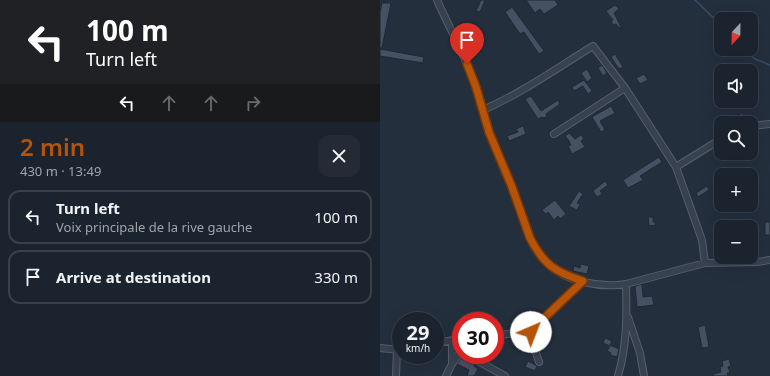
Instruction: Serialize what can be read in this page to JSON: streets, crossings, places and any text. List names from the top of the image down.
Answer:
{
  "north": "bottom",
  "page": {
    "turn": ["100 m", "Turn left"],
    "map_buttons": ["+", "−"],
    "heading": ["2 min", "430 m · 13:49"],
    "list": [
      {
        "name": "Turn left",
        "note": "Voix principale de la rive gauche",
        "value": "100 m"
      },
      {
        "name": "Arrive at destination",
        "value": "330 m"
      }
    ],
    "speed": "29 km/h",
    "limit": "30"
  }
}
